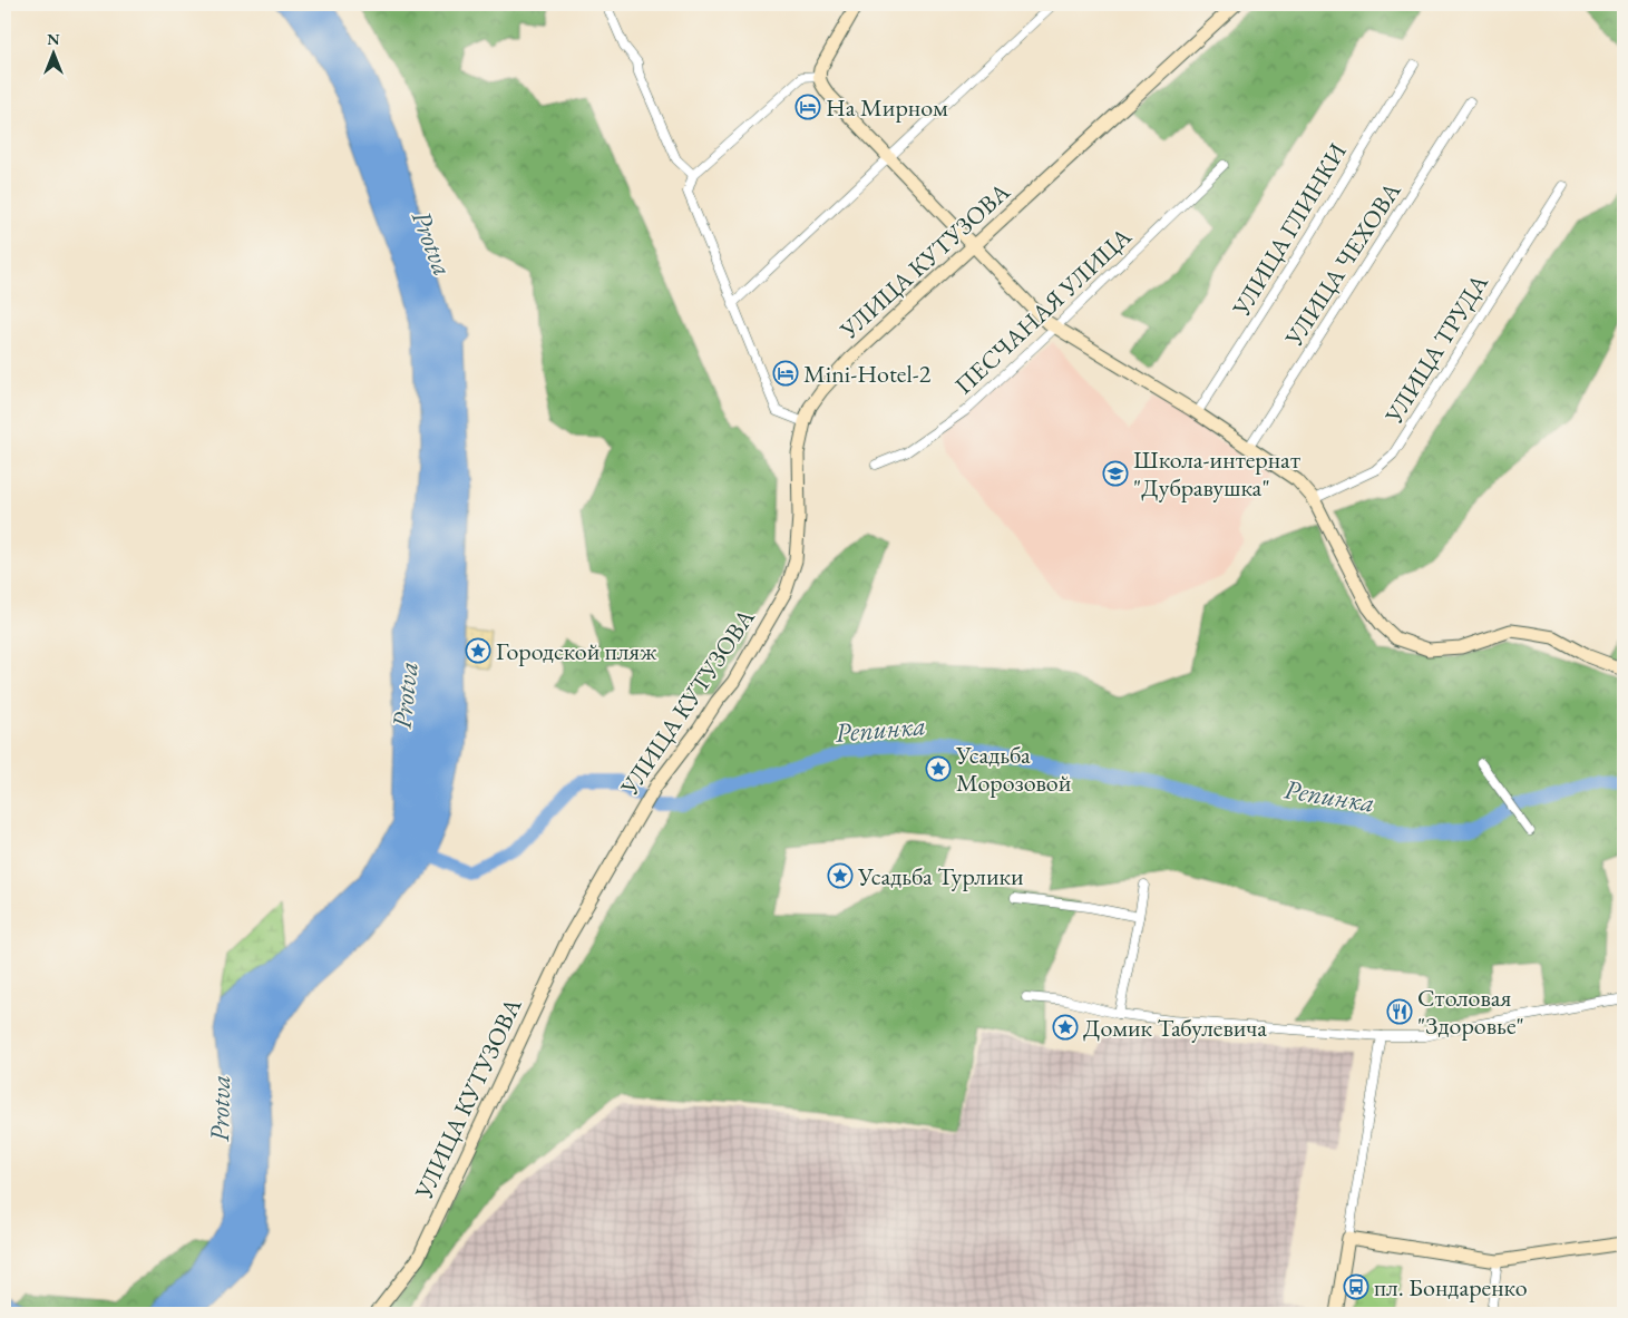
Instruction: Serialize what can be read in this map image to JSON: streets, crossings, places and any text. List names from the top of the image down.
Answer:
{
  "streets": {
    "main road": ["УЛИЦА КУТУЗОВА"],
    "street": [
      "УЛИЦА ГЛИНКИ",
      "УЛИЦА ЧЕХОВА",
      "ПЕСЧАНАЯ УЛИЦА",
      "УЛИЦА ТРУДА"
    ]
  },
  "water": ["Protva", "Репинка"],
  "places": {
    "hotel": ["На Мирном", "Mini-Hotel-2"],
    "school or university": ["Школа-интернат \"Дубравушка\""],
    "place": [
      "Городской пляж",
      "Усадьба Морозовой",
      "Усадьба Турлики",
      "Домик Табулевича"
    ],
    "restaurant": ["Столовая \"Здоровье\""],
    "bus stop": ["пл. Бондаренко"]
  },
  "north": "top"
}
